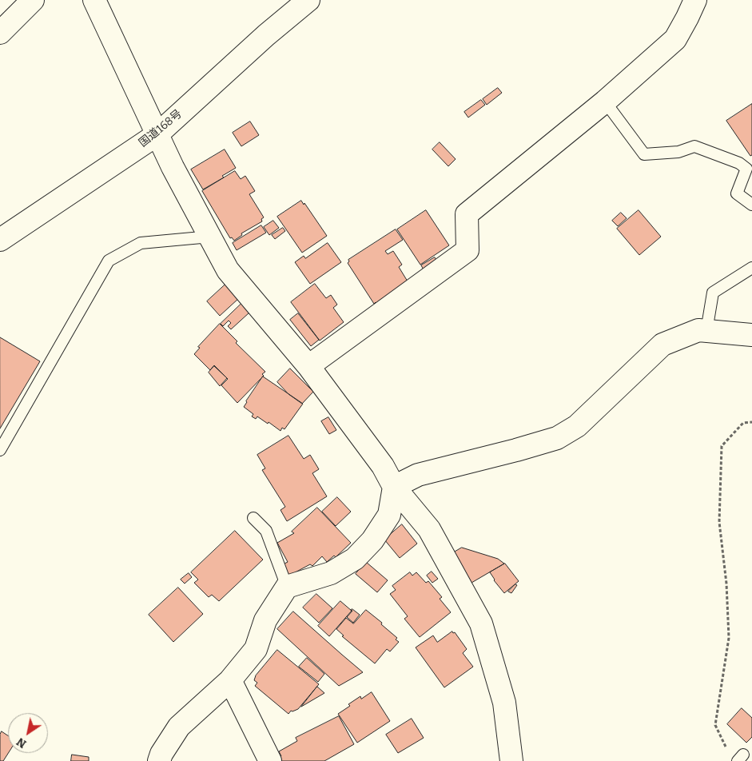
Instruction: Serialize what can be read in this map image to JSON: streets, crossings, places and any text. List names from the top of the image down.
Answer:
{
  "streets": {
    "main road": ["国道168号"]
  },
  "north": "bottom left"
}
